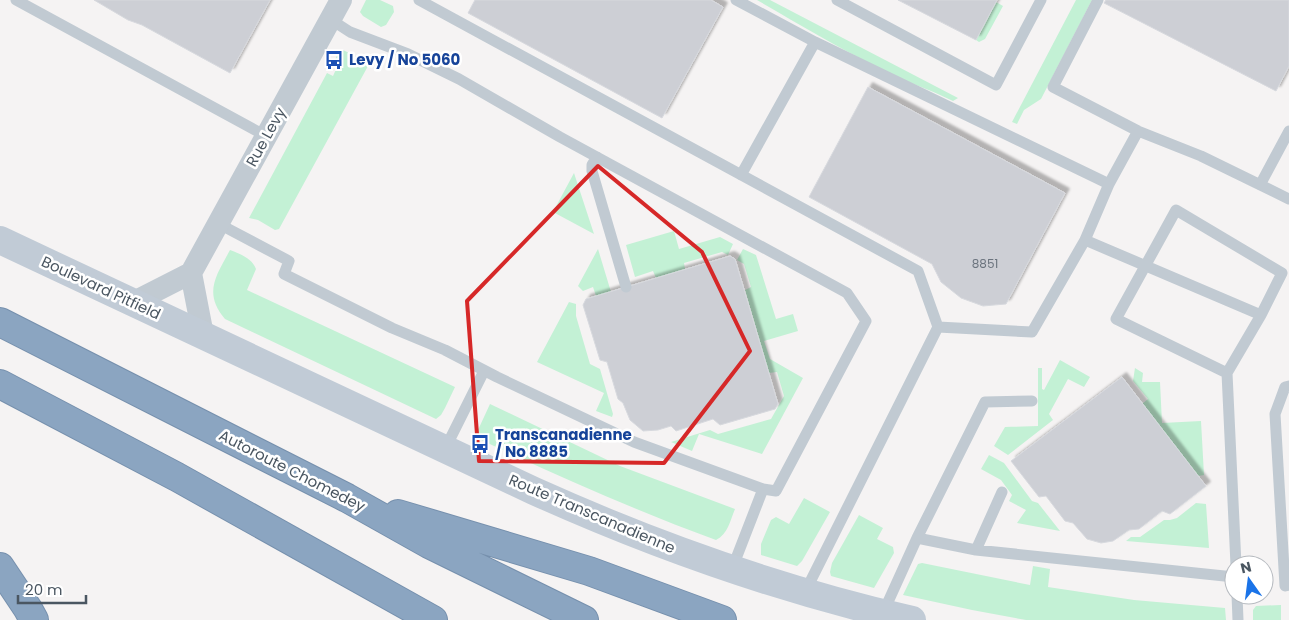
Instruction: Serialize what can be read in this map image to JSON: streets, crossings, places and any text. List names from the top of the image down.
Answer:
{
  "streets": {
    "highway": ["Autoroute Chomedey"],
    "main road": ["Boulevard Pitfield", "Route Transcanadienne"],
    "street": ["Rue Levy"]
  },
  "crossings": [
    ["Boulevard Pitfield", "Route Transcanadienne"]
  ],
  "places": {
    "bus stop": ["Levy / No 5060", "Transcanadienne / No 8885"]
  },
  "house_numbers": ["8851"],
  "scale_bar": "20 m",
  "north": "top"
}
